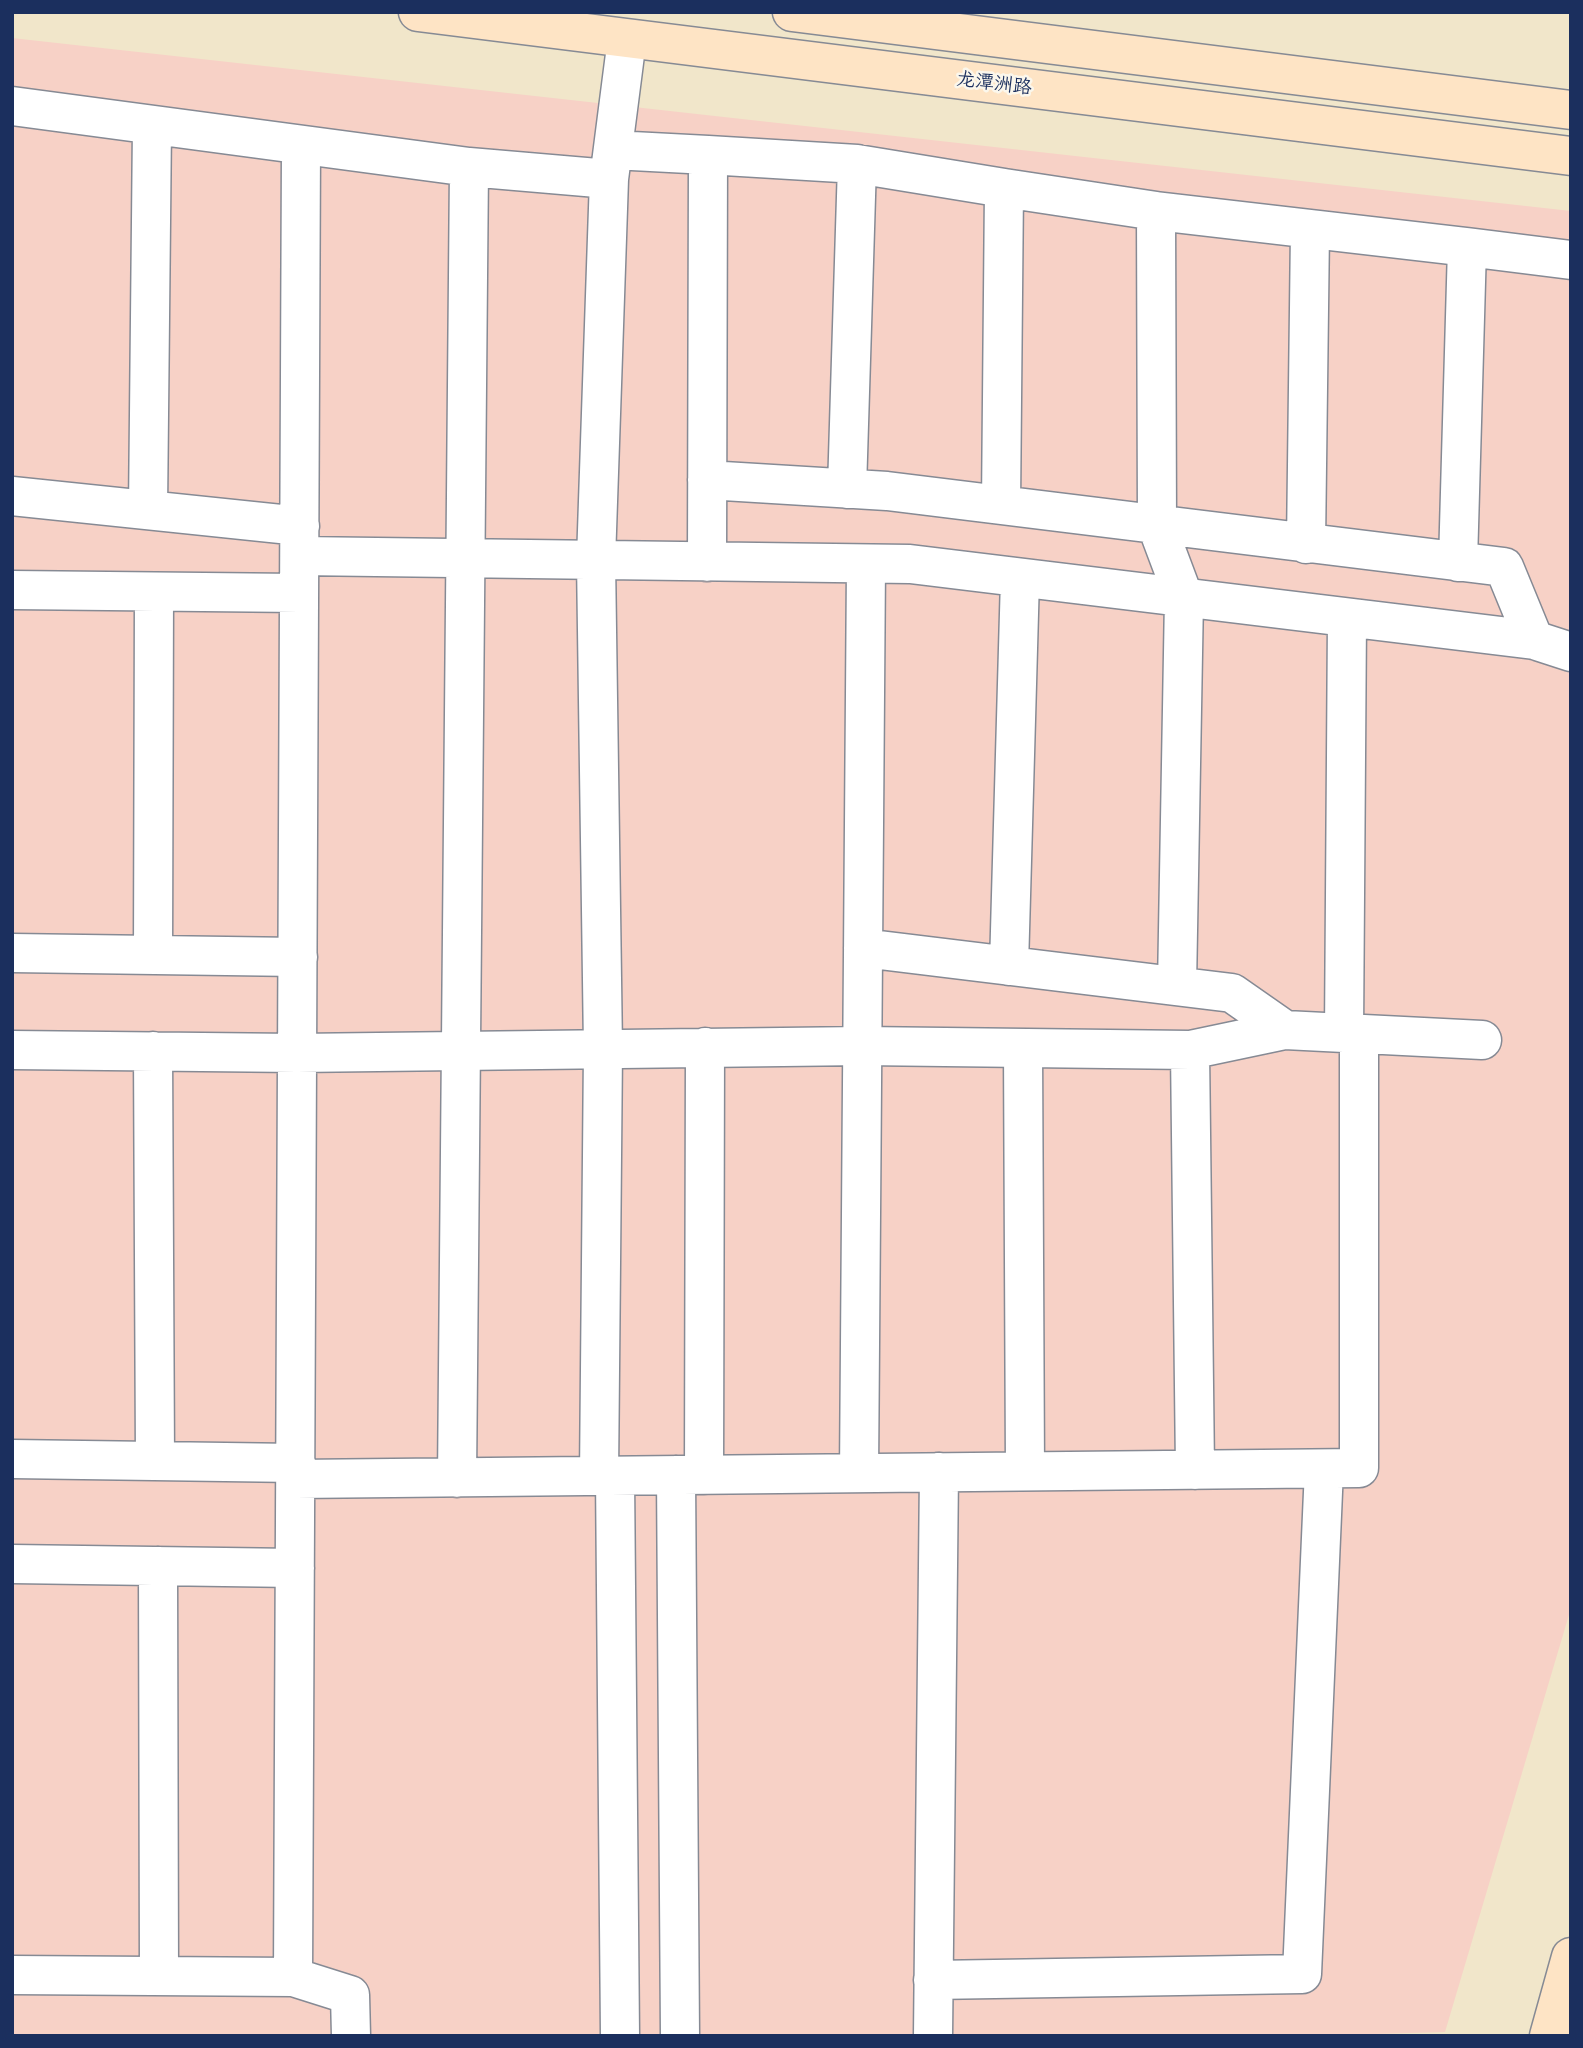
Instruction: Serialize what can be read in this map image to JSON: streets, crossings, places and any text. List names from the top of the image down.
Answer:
{
  "streets": {
    "main road": ["龙潭洲路"]
  }
}
